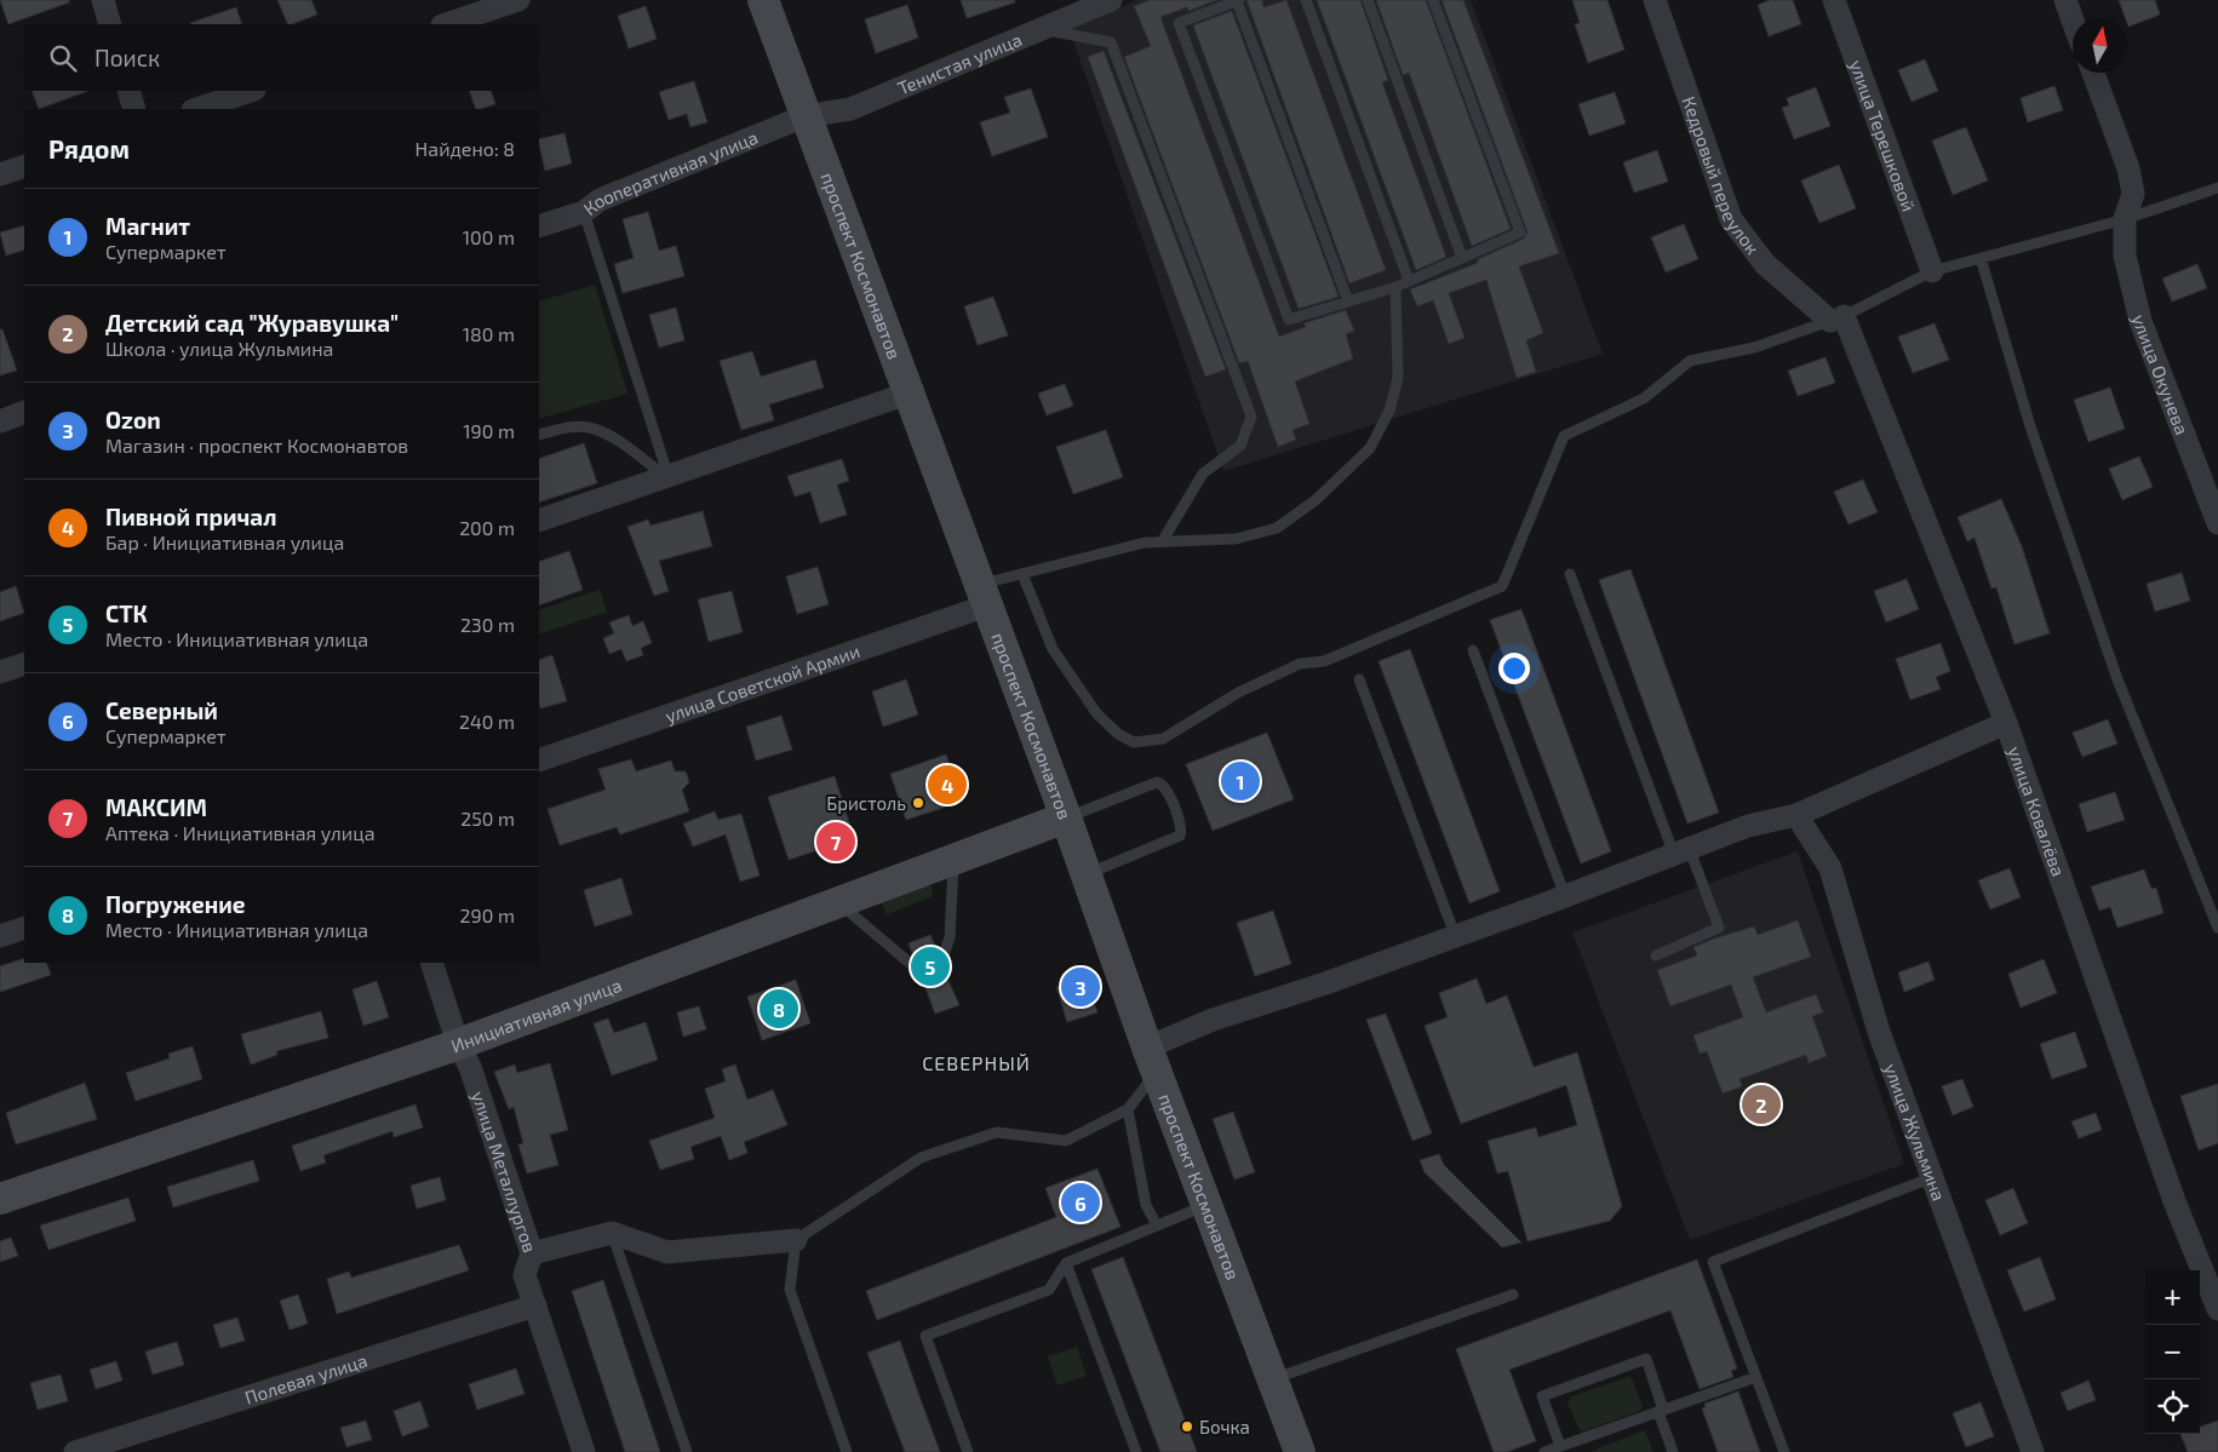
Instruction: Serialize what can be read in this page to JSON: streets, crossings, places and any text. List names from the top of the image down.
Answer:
{
  "streets": {
    "main road": ["проспект Космонавтов", "Инициативная улица"],
    "street": [
      "Тенистая улица",
      "улица Терешковой",
      "Кооперативная улица",
      "Кедровый переулок",
      "улица Окунева",
      "улица Советской Армии",
      "улица Ковалёва",
      "улица Жульмина",
      "улица Металлургов",
      "Полевая улица"
    ]
  },
  "crossings": [
    ["Тенистая улица", "Кооперативная улица"],
    ["Тенистая улица", "проспект Космонавтов"],
    ["Кооперативная улица", "проспект Космонавтов"],
    ["Кедровый переулок", "улица Ковалёва"],
    ["проспект Космонавтов", "улица Советской Армии"],
    ["проспект Космонавтов", "Инициативная улица"],
    ["Инициативная улица", "улица Металлургов"],
    ["улица Металлургов", "Полевая улица"]
  ],
  "districts": ["СЕВЕРНЫЙ"],
  "places": ["Бристоль", "Бочка"],
  "north": "top",
  "page": {
    "search": "Поиск",
    "heading": ["Рядом", "Найдено: 8"],
    "list": [
      {
        "mark": "1",
        "name": "Магнит",
        "note": "Супермаркет",
        "value": "100 m"
      },
      {
        "mark": "2",
        "name": "Детский сад \"Журавушка\"",
        "note": "Школа · улица Жульмина",
        "value": "180 m"
      },
      {
        "mark": "3",
        "name": "Ozon",
        "note": "Магазин · проспект Космонавтов",
        "value": "190 m"
      },
      {
        "mark": "4",
        "name": "Пивной причал",
        "note": "Бар · Инициативная улица",
        "value": "200 m"
      },
      {
        "mark": "5",
        "name": "СТК",
        "note": "Место · Инициативная улица",
        "value": "230 m"
      },
      {
        "mark": "6",
        "name": "Северный",
        "note": "Супермаркет",
        "value": "240 m"
      },
      {
        "mark": "7",
        "name": "МАКСИМ",
        "note": "Аптека · Инициативная улица",
        "value": "250 m"
      },
      {
        "mark": "8",
        "name": "Погружение",
        "note": "Место · Инициативная улица",
        "value": "290 m"
      }
    ],
    "pins": [
      "1",
      "4",
      "7",
      "5",
      "3",
      "8",
      "2",
      "6"
    ],
    "map_buttons": ["+", "−"]
  }
}
